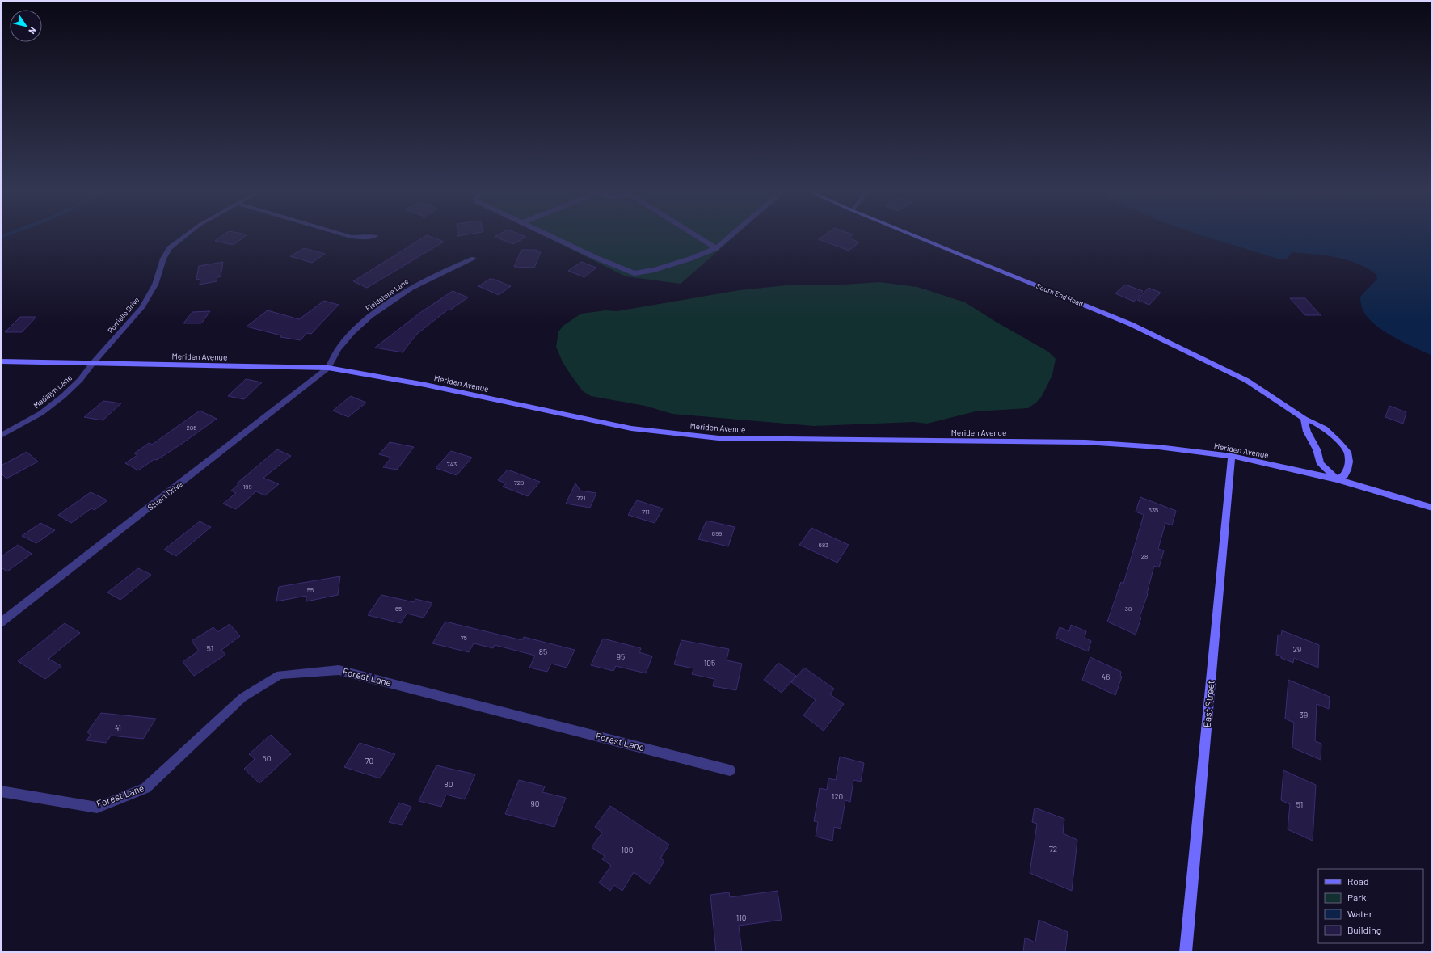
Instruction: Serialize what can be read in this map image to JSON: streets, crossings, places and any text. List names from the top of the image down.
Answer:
{
  "streets": {
    "main road": ["South End Road", "Meriden Avenue", "East Street"],
    "street": [
      "Fieldstone Lane",
      "Porriello Drive",
      "Madalyn Lane",
      "Stuart Drive",
      "Forest Lane"
    ]
  },
  "crossings": [
    ["Fieldstone Lane", "Meriden Avenue"],
    ["Fieldstone Lane", "Stuart Drive"],
    ["South End Road", "Meriden Avenue"],
    ["Porriello Drive", "Meriden Avenue"],
    ["Porriello Drive", "Madalyn Lane"],
    ["Meriden Avenue", "Madalyn Lane"],
    ["Meriden Avenue", "Stuart Drive"],
    ["Meriden Avenue", "East Street"]
  ],
  "house_numbers": [
    "206",
    "743",
    "729",
    "199",
    "721",
    "635",
    "711",
    "699",
    "683",
    "28",
    "55",
    "65",
    "38",
    "75",
    "51",
    "29",
    "85",
    "95",
    "105",
    "46",
    "39",
    "41",
    "60",
    "70",
    "80",
    "120",
    "90",
    "51",
    "72",
    "100",
    "110"
  ],
  "legend": [
    "Road",
    "Park",
    "Water",
    "Building"
  ],
  "north": "bottom right"
}
